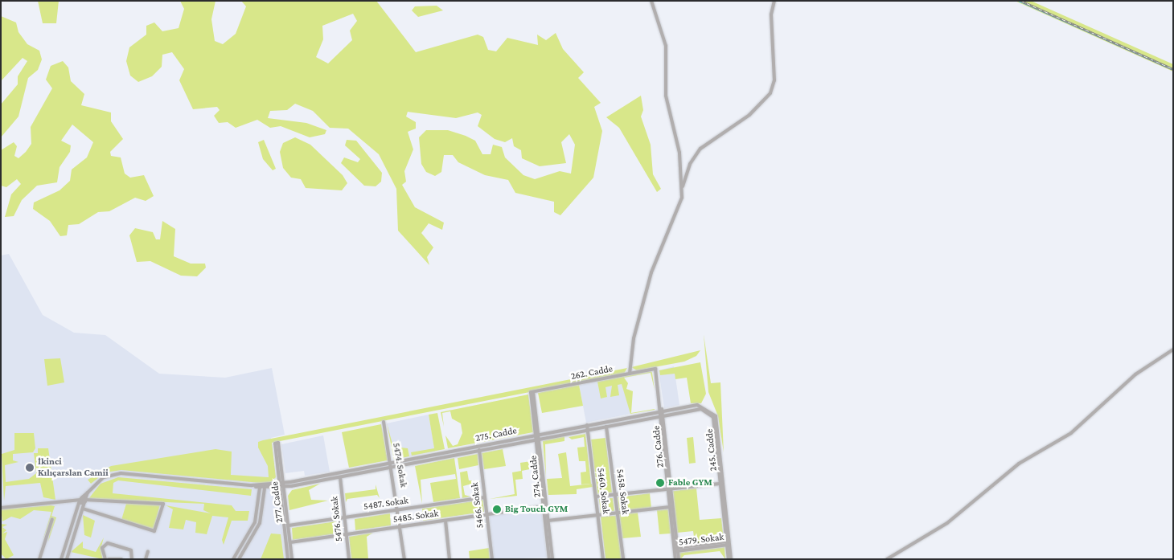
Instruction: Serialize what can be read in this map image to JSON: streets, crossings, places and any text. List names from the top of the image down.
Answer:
{
  "streets": {
    "street": [
      "262. Cadde",
      "275. Cadde",
      "276. Cadde",
      "245. Cadde",
      "5474. Sokak",
      "274. Cadde",
      "5460. Sokak",
      "5458. Sokak",
      "277. Cadde",
      "5487. Sokak",
      "5466. Sokak",
      "5485. Sokak",
      "5476. Sokak",
      "5479. Sokak"
    ]
  },
  "crossings": [
    ["262. Cadde", "276. Cadde"],
    ["262. Cadde", "274. Cadde"],
    ["275. Cadde", "276. Cadde"],
    ["275. Cadde", "245. Cadde"],
    ["275. Cadde", "5474. Sokak"],
    ["275. Cadde", "274. Cadde"],
    ["275. Cadde", "5460. Sokak"],
    ["275. Cadde", "5458. Sokak"],
    ["275. Cadde", "277. Cadde"],
    ["275. Cadde", "5466. Sokak"],
    ["275. Cadde", "5476. Sokak"],
    ["276. Cadde", "5479. Sokak"],
    ["245. Cadde", "5479. Sokak"],
    ["5474. Sokak", "5487. Sokak"],
    ["5474. Sokak", "5485. Sokak"],
    ["274. Cadde", "5485. Sokak"],
    ["277. Cadde", "5487. Sokak"],
    ["277. Cadde", "5485. Sokak"],
    ["5487. Sokak", "5466. Sokak"],
    ["5487. Sokak", "5476. Sokak"],
    ["5466. Sokak", "5485. Sokak"],
    ["5485. Sokak", "5476. Sokak"]
  ],
  "places": ["İkinci Kılıçarslan Camii", "Fable GYM", "Big Touch GYM"]
}
